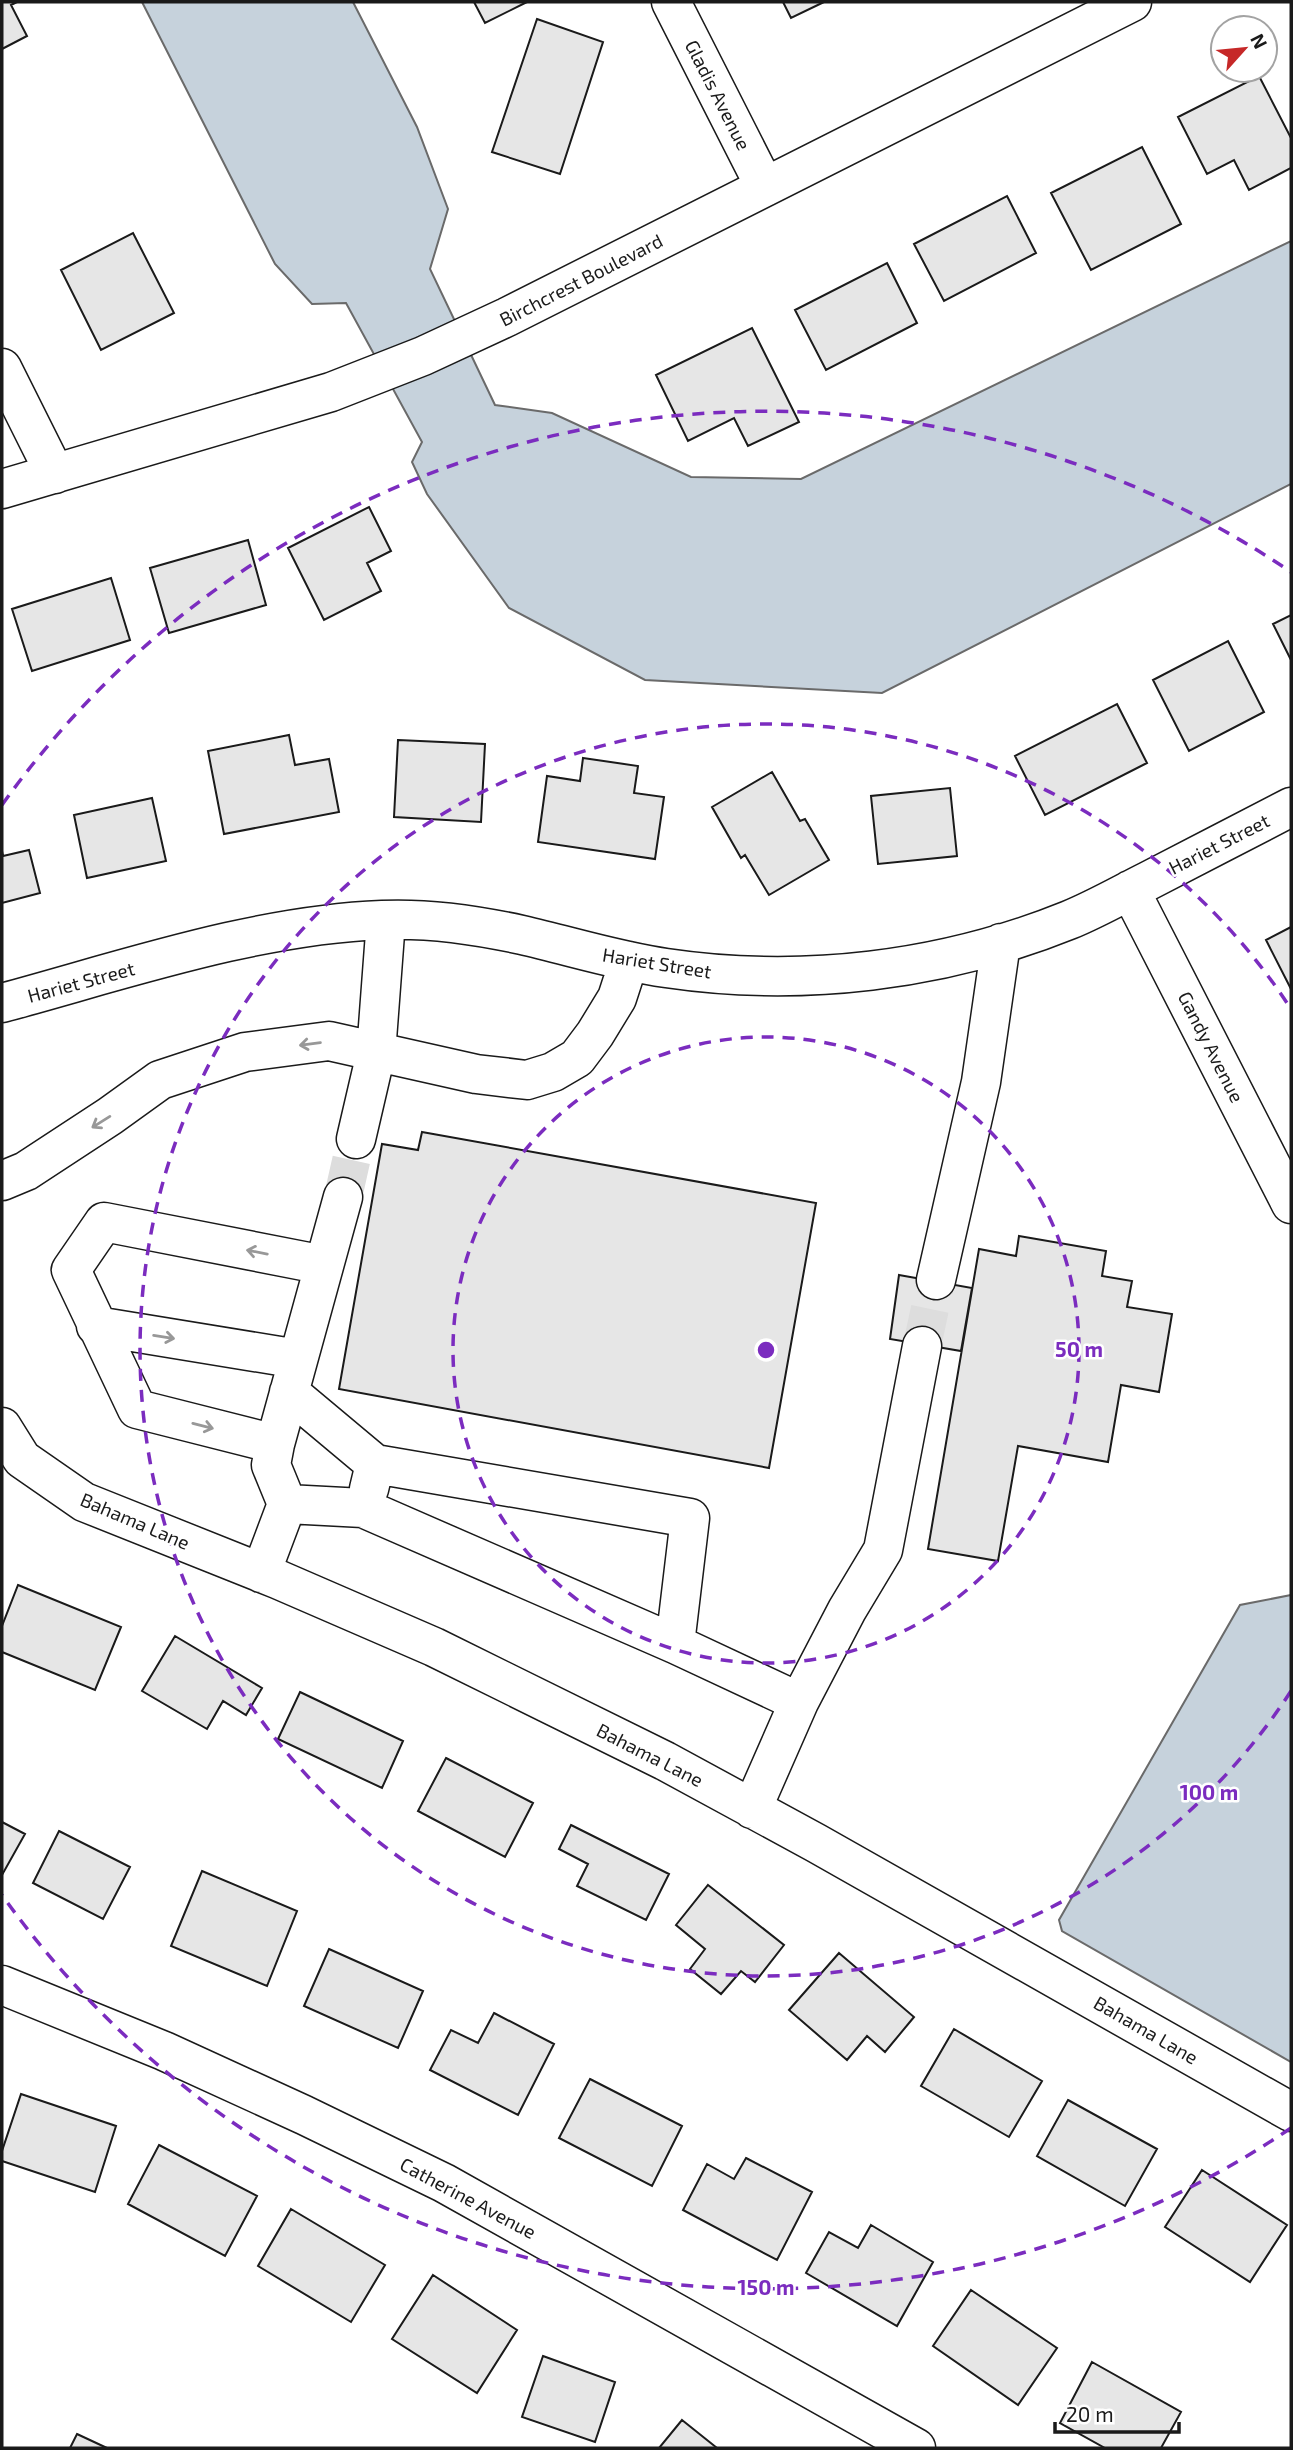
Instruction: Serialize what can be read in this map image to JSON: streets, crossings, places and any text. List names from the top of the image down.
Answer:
{
  "streets": {
    "street": [
      "Gladis Avenue",
      "Birchcrest Boulevard",
      "Hariet Street",
      "Gandy Avenue",
      "Bahama Lane",
      "Catherine Avenue"
    ]
  },
  "crossings": [
    ["Gladis Avenue", "Birchcrest Boulevard"],
    ["Hariet Street", "Gandy Avenue"]
  ],
  "scale_bar": "20 m",
  "north": "top right",
  "rings": ["50 m", "100 m", "150 m"]
}
